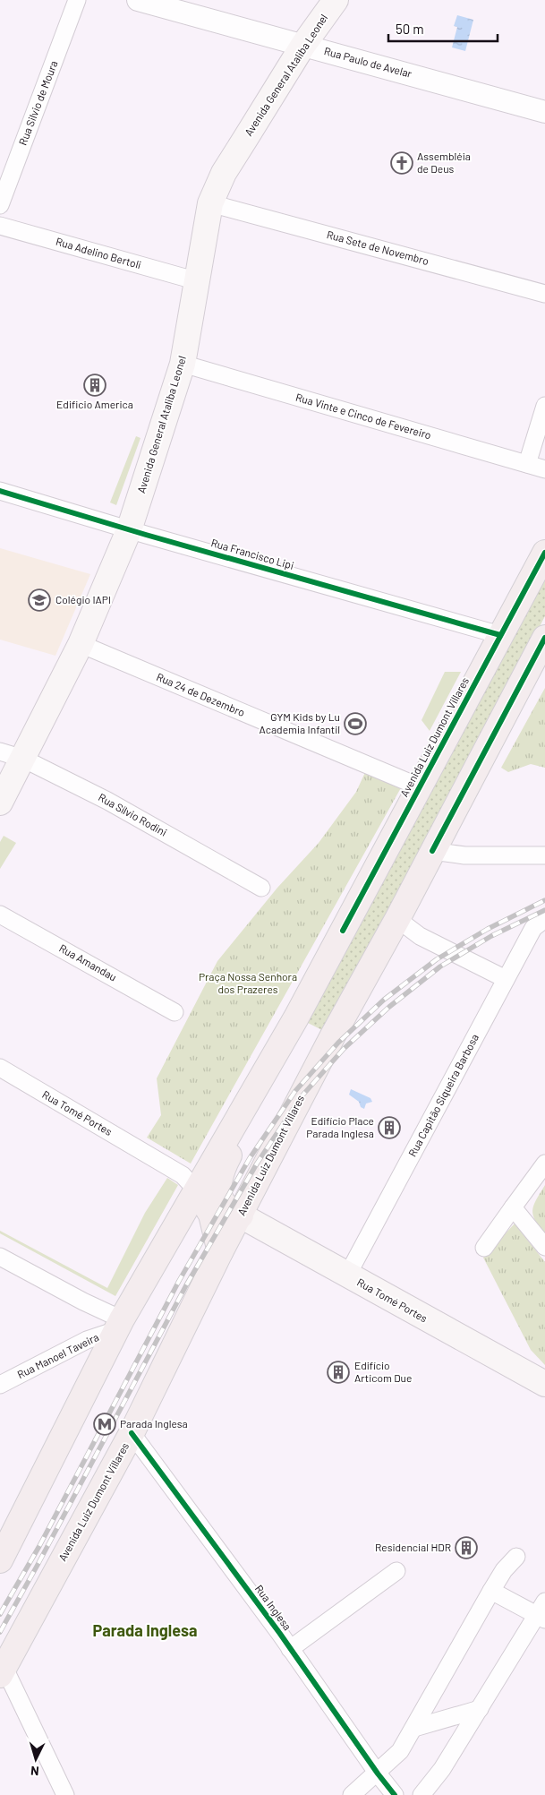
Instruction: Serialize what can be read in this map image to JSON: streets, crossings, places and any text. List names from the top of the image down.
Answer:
{
  "streets": {
    "main road": ["Avenida General Ataliba Leonel", "Avenida Luiz Dumont Villares", "Rua Tomé Portes"],
    "street": [
      "Rua Paulo de Avelar",
      "Rua Silvio de Moura",
      "Rua Sete de Novembro",
      "Rua Adelino Bertoli",
      "Rua Vinte e Cinco de Fevereiro",
      "Rua Francisco Lipi",
      "Rua 24 de Dezembro",
      "Rua Sílvio Rodini",
      "Rua Amandau",
      "Rua Capitão Siqueira Barbosa",
      "Rua Manoel Taveira",
      "Rua Inglesa"
    ]
  },
  "crossings": [
    ["Rua Paulo de Avelar", "Avenida General Ataliba Leonel"],
    ["Avenida General Ataliba Leonel", "Rua Sete de Novembro"],
    ["Avenida General Ataliba Leonel", "Rua Adelino Bertoli"],
    ["Avenida General Ataliba Leonel", "Rua Vinte e Cinco de Fevereiro"],
    ["Avenida General Ataliba Leonel", "Rua Francisco Lipi"],
    ["Avenida General Ataliba Leonel", "Rua 24 de Dezembro"],
    ["Avenida General Ataliba Leonel", "Rua Sílvio Rodini"],
    ["Rua Francisco Lipi", "Avenida Luiz Dumont Villares"],
    ["Rua 24 de Dezembro", "Avenida Luiz Dumont Villares"],
    ["Avenida Luiz Dumont Villares", "Rua Tomé Portes"],
    ["Avenida Luiz Dumont Villares", "Rua Manoel Taveira"],
    ["Avenida Luiz Dumont Villares", "Rua Inglesa"],
    ["Rua Capitão Siqueira Barbosa", "Rua Tomé Portes"]
  ],
  "districts": ["Parada Inglesa"],
  "parks": ["Praça Nossa Senhora dos Prazeres"],
  "places": {
    "church": ["Assembléia de Deus"],
    "building": [
      "Edificio America",
      "Edifício Place Parada Inglesa",
      "Edifício Articom Due",
      "Residencial HDR"
    ],
    "school or university": ["Colégio IAPI"],
    "sports": ["GYM Kids by Lu Academia Infantil"],
    "metro station": ["Parada Inglesa"]
  },
  "scale_bar": "50 m",
  "north": "bottom"
}
